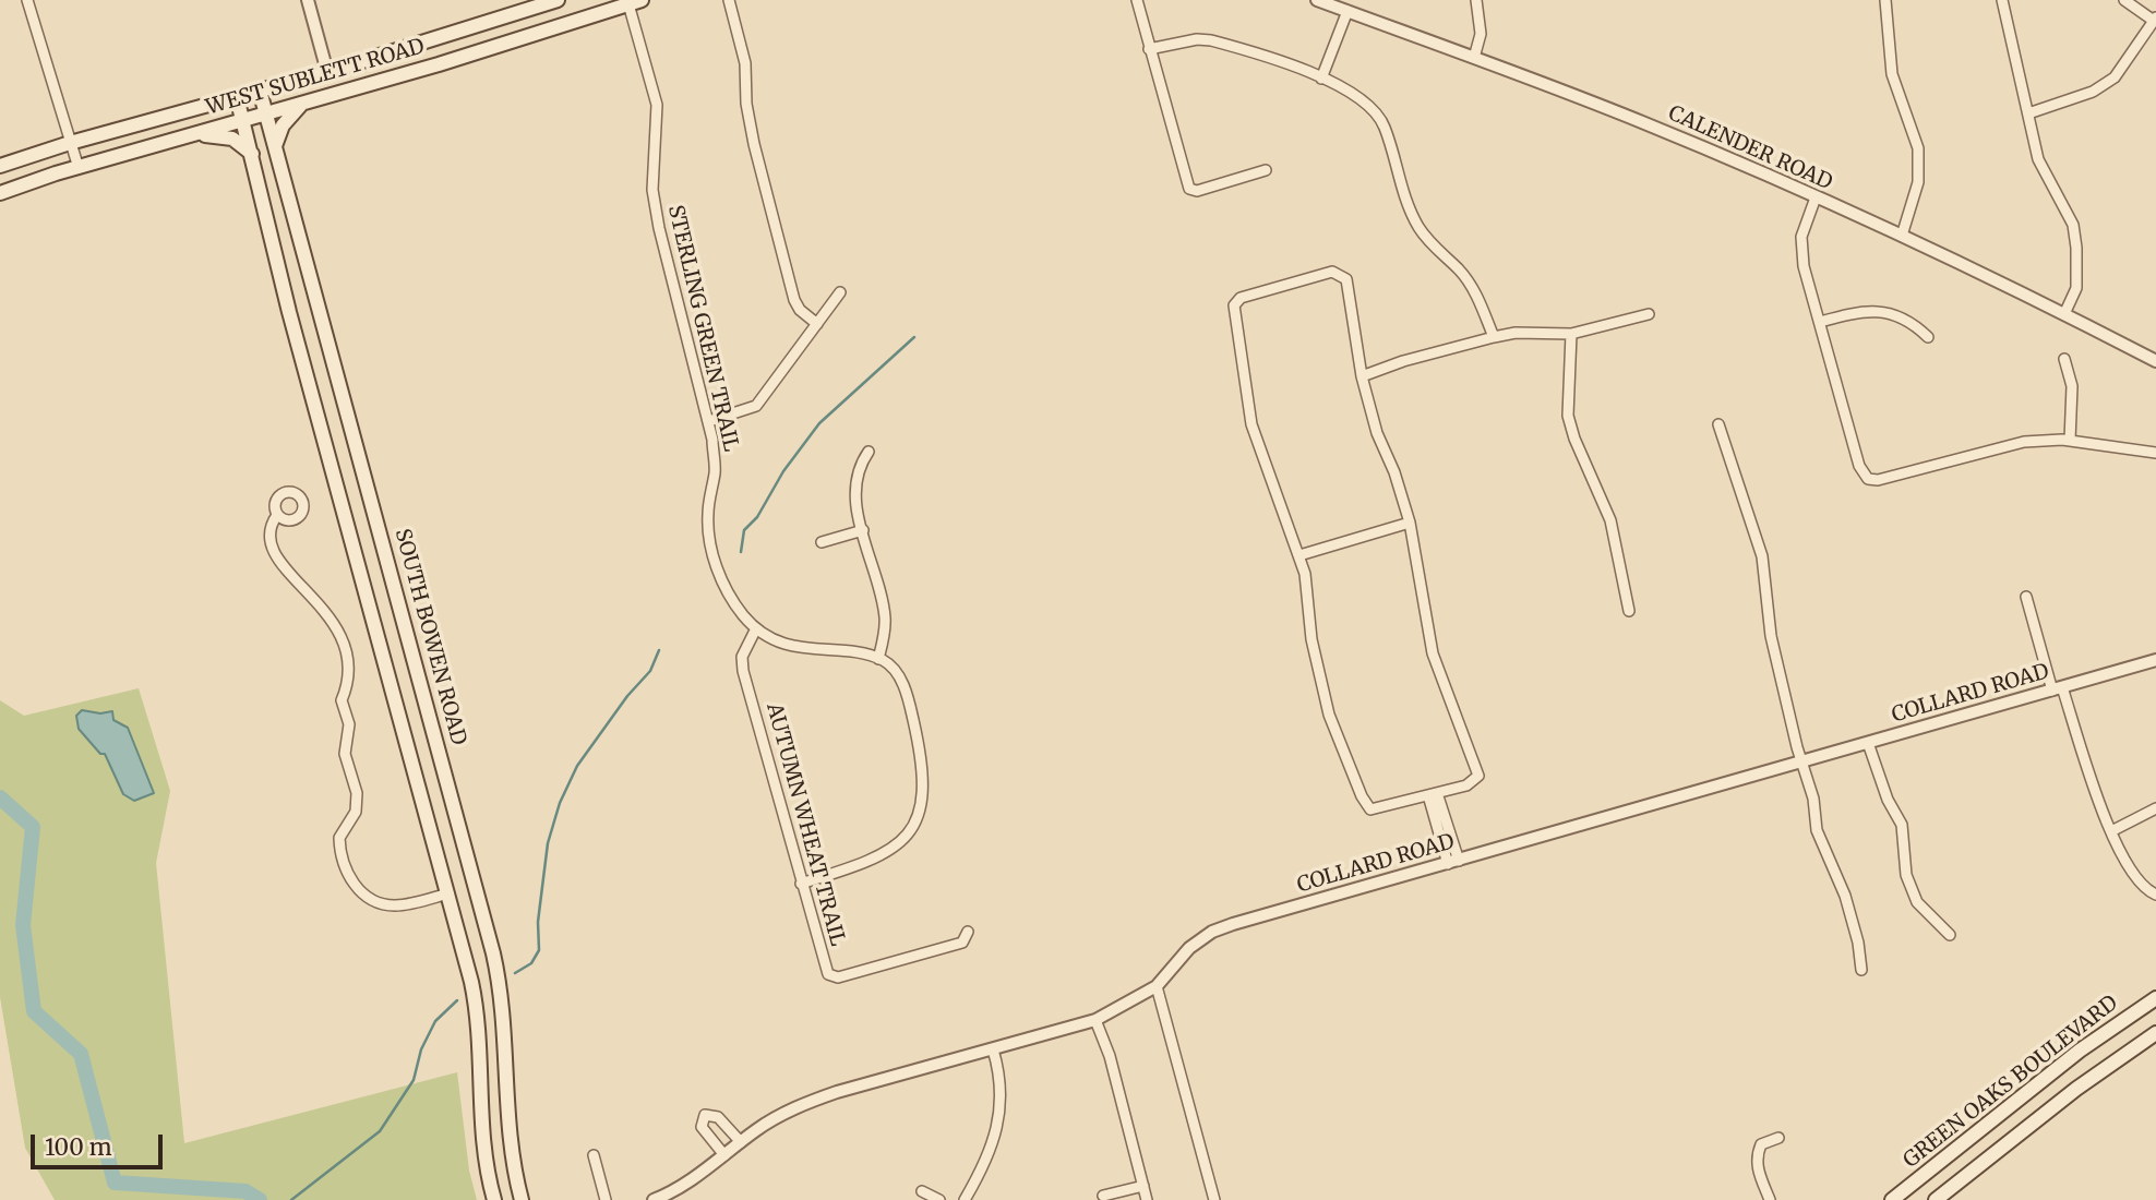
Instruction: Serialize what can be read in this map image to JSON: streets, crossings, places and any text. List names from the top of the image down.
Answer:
{
  "streets": {
    "main road": ["WEST SUBLETT ROAD", "SOUTH BOWEN ROAD", "GREEN OAKS BOULEVARD"],
    "street": [
      "CALENDER ROAD",
      "STERLING GREEN TRAIL",
      "COLLARD ROAD",
      "AUTUMN WHEAT TRAIL"
    ]
  },
  "crossings": [
    ["WEST SUBLETT ROAD", "STERLING GREEN TRAIL"],
    ["WEST SUBLETT ROAD", "SOUTH BOWEN ROAD"],
    ["STERLING GREEN TRAIL", "AUTUMN WHEAT TRAIL"]
  ],
  "scale_bar": "100 m"
}
